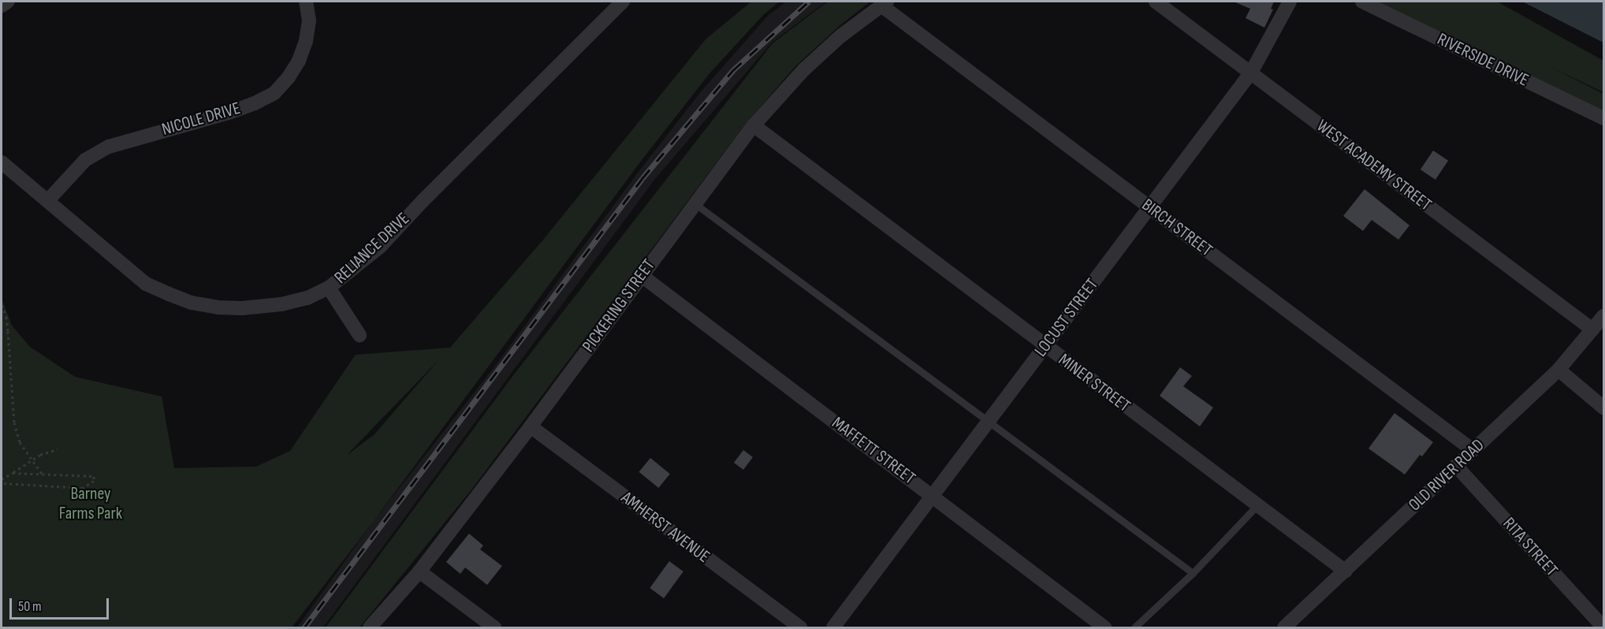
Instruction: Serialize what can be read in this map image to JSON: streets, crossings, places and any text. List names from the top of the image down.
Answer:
{
  "streets": {
    "street": [
      "RIVERSIDE DRIVE",
      "NICOLE DRIVE",
      "WEST ACADEMY STREET",
      "BIRCH STREET",
      "RELIANCE DRIVE",
      "PICKERING STREET",
      "LOCUST STREET",
      "MINER STREET",
      "MAFFETT STREET",
      "OLD RIVER ROAD",
      "AMHERST AVENUE",
      "RITA STREET"
    ]
  },
  "crossings": [
    ["NICOLE DRIVE", "RELIANCE DRIVE"],
    ["WEST ACADEMY STREET", "LOCUST STREET"],
    ["WEST ACADEMY STREET", "OLD RIVER ROAD"],
    ["BIRCH STREET", "PICKERING STREET"],
    ["BIRCH STREET", "LOCUST STREET"],
    ["BIRCH STREET", "OLD RIVER ROAD"],
    ["PICKERING STREET", "MINER STREET"],
    ["PICKERING STREET", "MAFFETT STREET"],
    ["PICKERING STREET", "AMHERST AVENUE"],
    ["LOCUST STREET", "MINER STREET"],
    ["LOCUST STREET", "MAFFETT STREET"],
    ["MINER STREET", "OLD RIVER ROAD"],
    ["OLD RIVER ROAD", "RITA STREET"]
  ],
  "parks": ["Barney Farms Park"],
  "scale_bar": "50 m"
}
